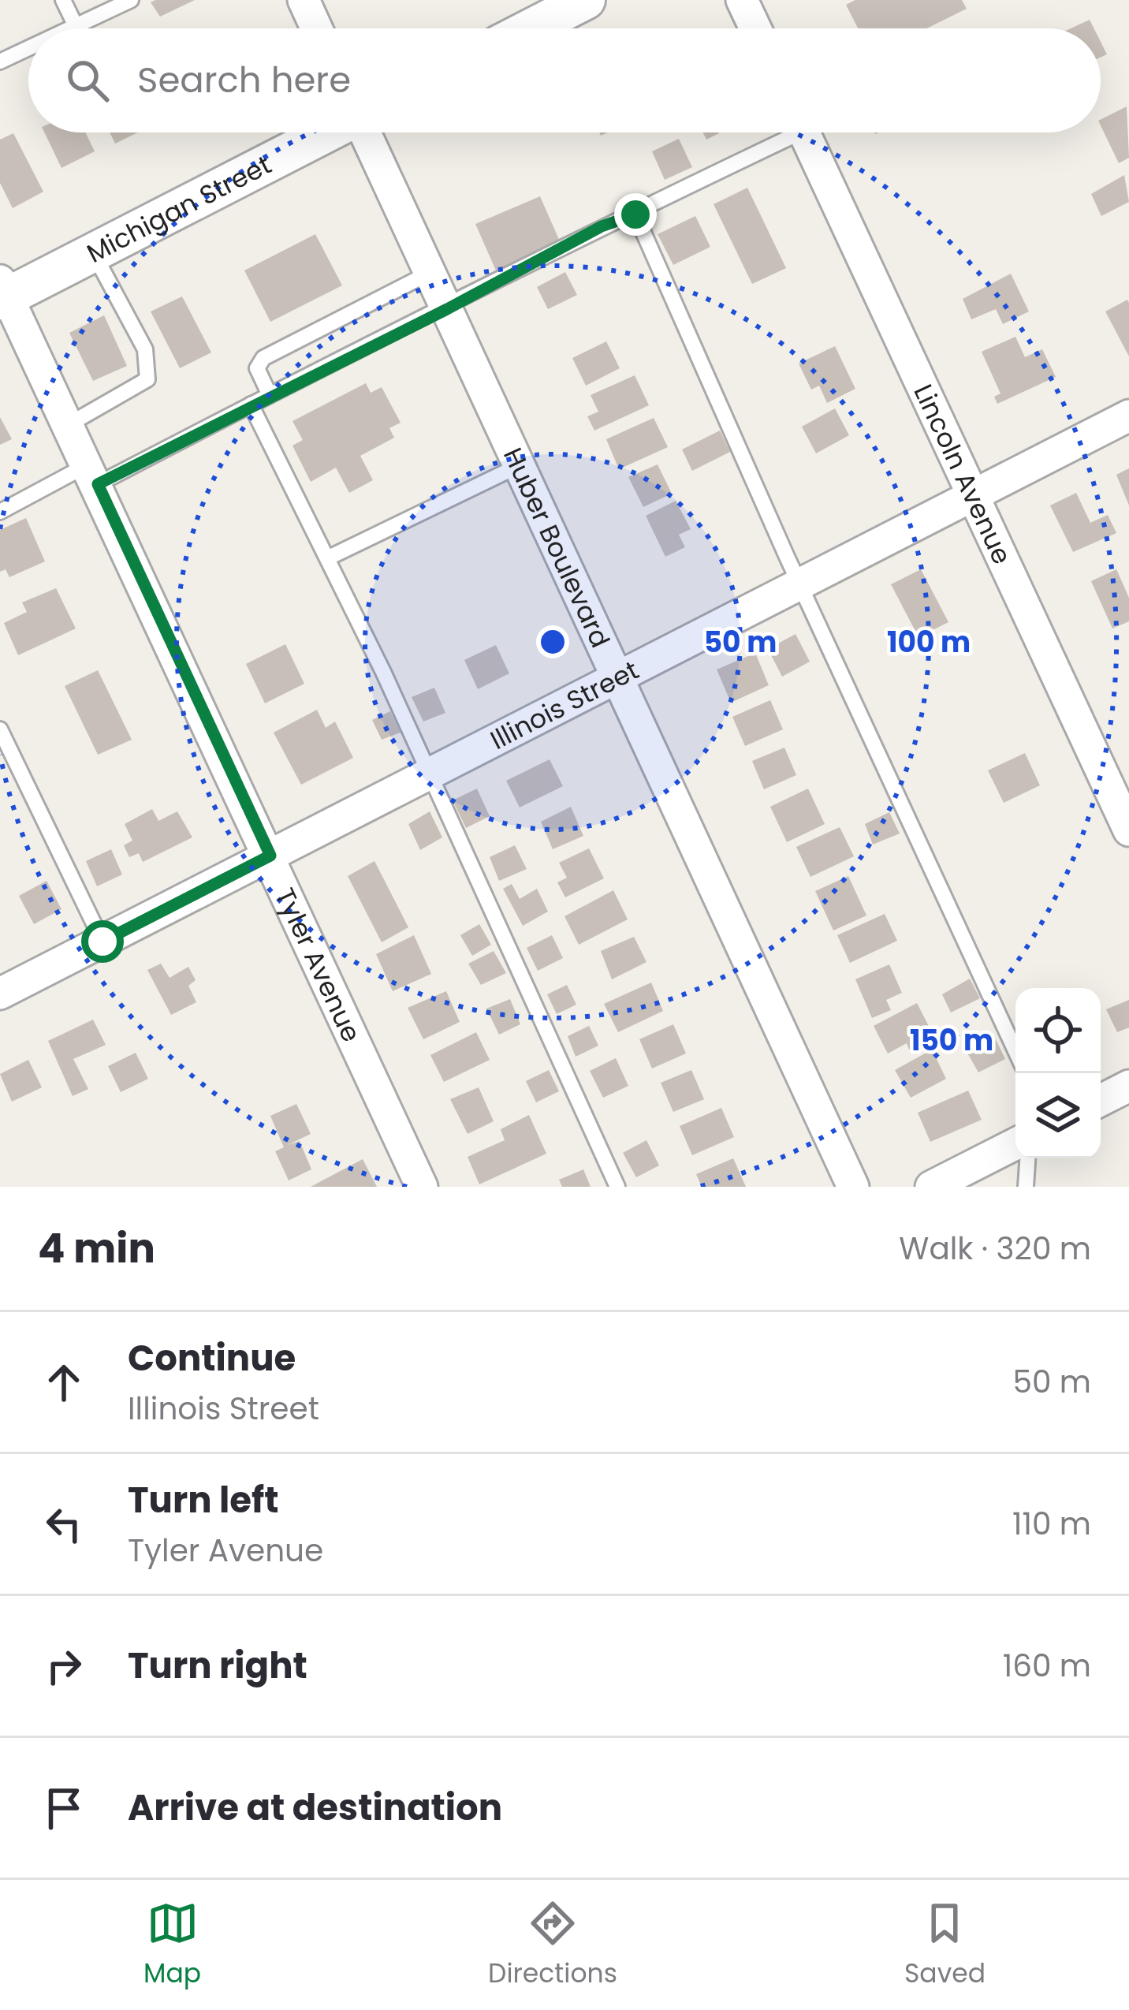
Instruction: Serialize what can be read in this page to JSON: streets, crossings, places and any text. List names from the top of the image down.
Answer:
{
  "streets": {
    "street": [
      "Michigan Street",
      "Lincoln Avenue",
      "Huber Boulevard",
      "Illinois Street",
      "Tyler Avenue"
    ]
  },
  "crossings": [
    ["Michigan Street", "Tyler Avenue"],
    ["Lincoln Avenue", "Illinois Street"],
    ["Huber Boulevard", "Illinois Street"],
    ["Illinois Street", "Tyler Avenue"]
  ],
  "page": {
    "search": "Search here",
    "heading": ["4 min", "Walk · 320 m"],
    "list": [
      ["Continue", "Illinois Street", "50 m"],
      ["Turn left", "Tyler Avenue", "110 m"],
      ["Turn right", "160 m"],
      "Arrive at destination"
    ],
    "nav": ["Map", "Directions", "Saved"]
  },
  "rings": ["50 m", "100 m", "150 m"]
}
